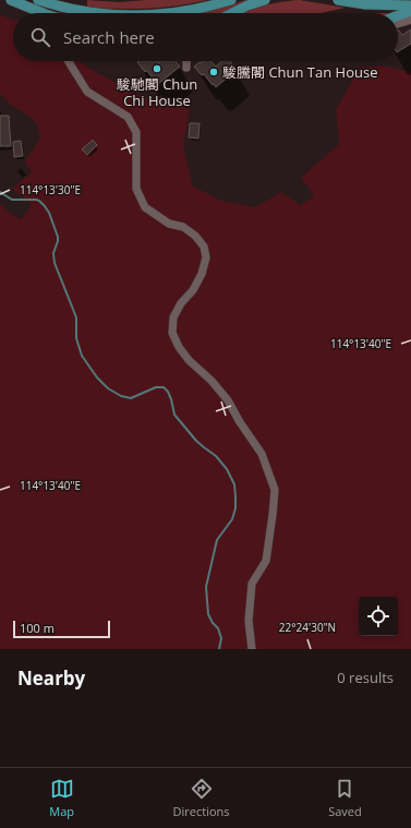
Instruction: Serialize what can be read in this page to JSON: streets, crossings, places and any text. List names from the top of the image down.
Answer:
{
  "places": ["駿馳閣 Chun Chi House", "駿騰閣 Chun Tan House"],
  "scale_bar": "100 m",
  "page": {
    "search": "Search here",
    "scale": "100 m",
    "heading": ["Nearby", "0 results"],
    "nav": ["Map", "Directions", "Saved"]
  },
  "coordinates": ["114°13'30\"E", "114°13'40\"E", "22°24'30\"N"]
}
